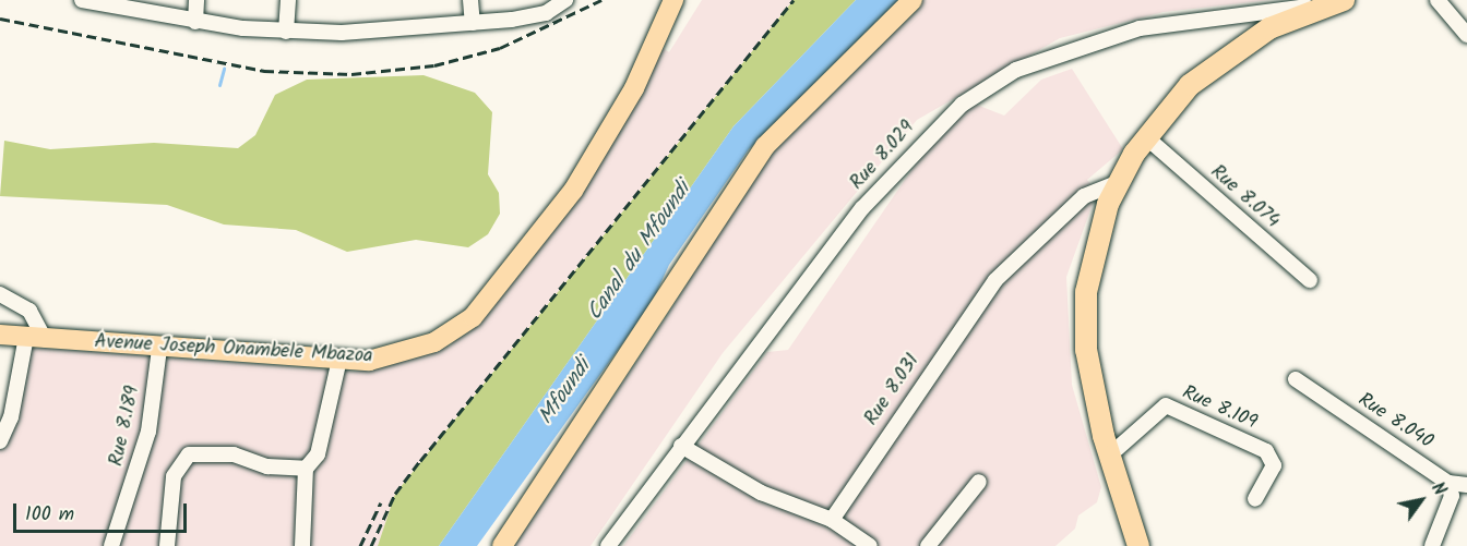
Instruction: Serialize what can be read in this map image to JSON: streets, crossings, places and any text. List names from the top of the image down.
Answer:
{
  "streets": {
    "main road": ["Avenue Joseph Onambele Mbazoa"],
    "street": [
      "Rue 8.029",
      "Rue 8.074",
      "Rue 8.031",
      "Rue 8.109",
      "Rue 8.040",
      "Rue 8.189"
    ]
  },
  "crossings": [
    ["Avenue Joseph Onambele Mbazoa", "Rue 8.189"]
  ],
  "water": ["Canal du Mfoundi", "Mfoundi"],
  "scale_bar": "100 m",
  "north": "top right"
}
